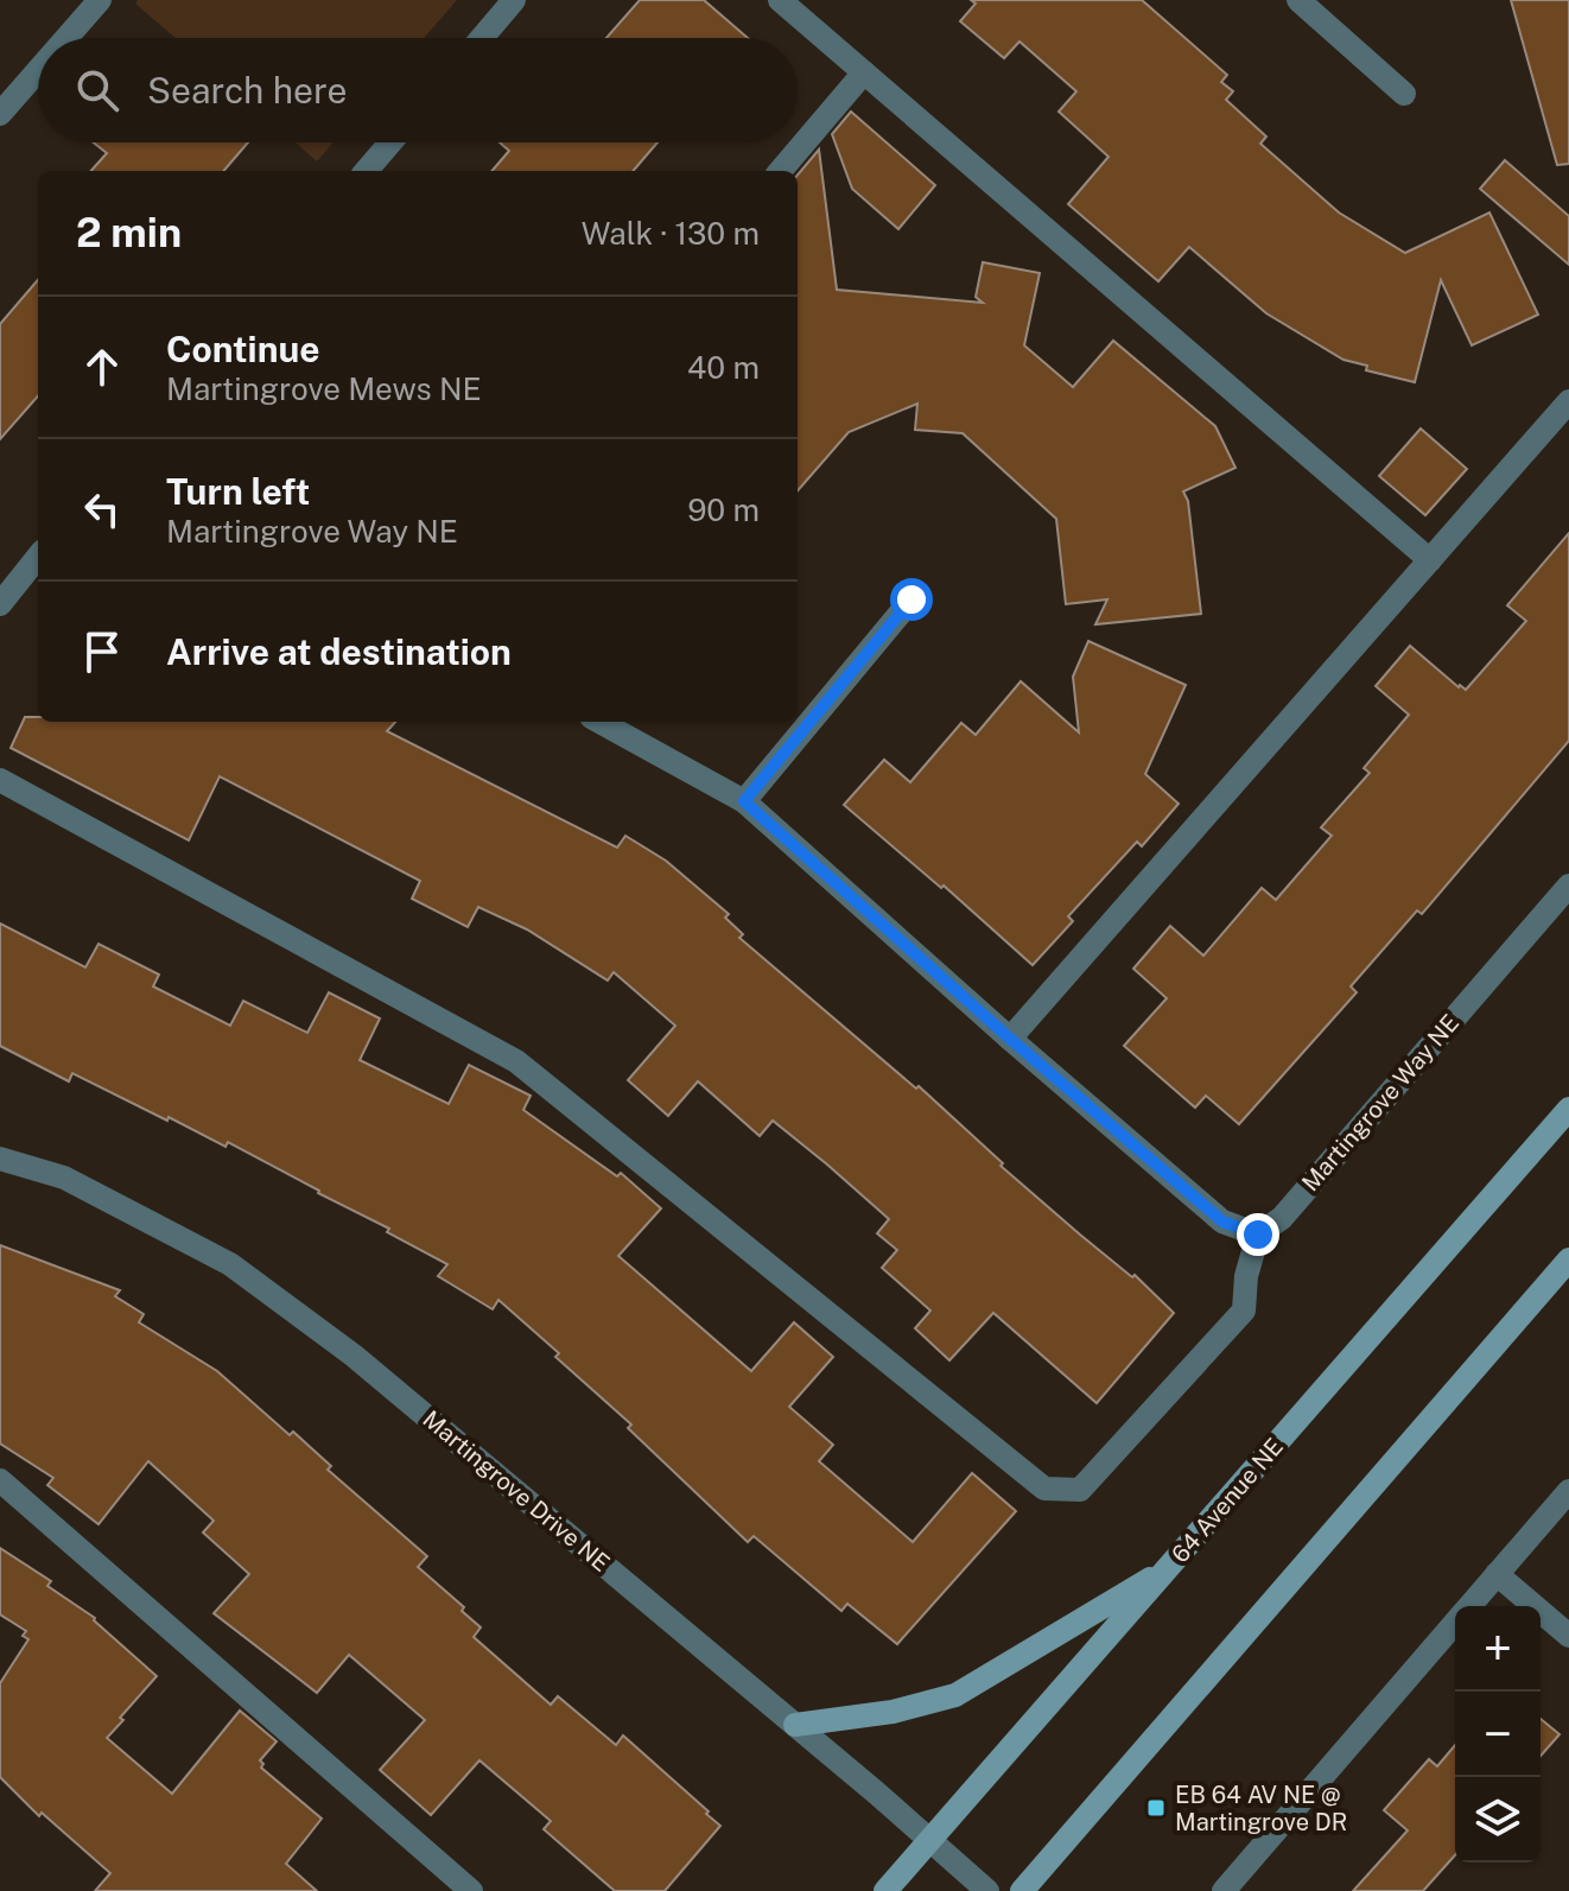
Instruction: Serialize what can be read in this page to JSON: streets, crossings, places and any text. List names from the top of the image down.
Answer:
{
  "streets": {
    "main road": ["64 Avenue NE"],
    "street": ["Martingrove Way NE", "Martingrove Drive NE"]
  },
  "crossings": [
    ["Martingrove Drive NE", "64 Avenue NE"]
  ],
  "places": {
    "transit": ["EB 64 AV NE @ Martingrove DR"]
  },
  "page": {
    "search": "Search here",
    "heading": ["2 min", "Walk · 130 m"],
    "list": [
      ["Continue", "Martingrove Mews NE", "40 m"],
      ["Turn left", "Martingrove Way NE", "90 m"],
      "Arrive at destination"
    ],
    "map_buttons": ["+", "−"]
  }
}
